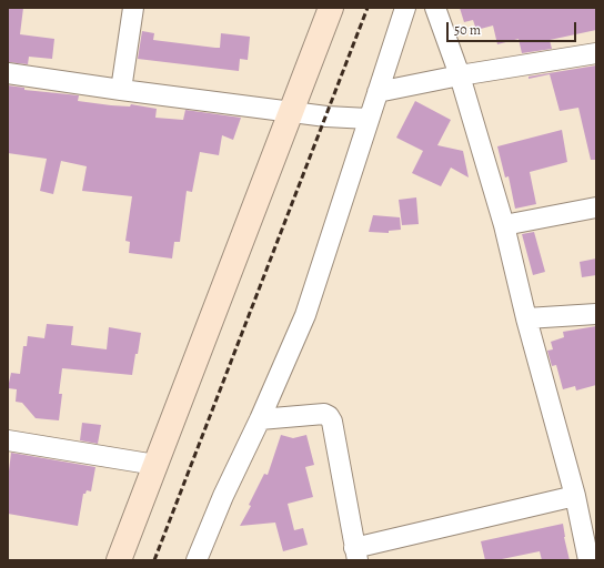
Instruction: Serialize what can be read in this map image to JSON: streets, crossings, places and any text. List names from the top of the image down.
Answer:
{
  "scale_bar": "50 m"
}
